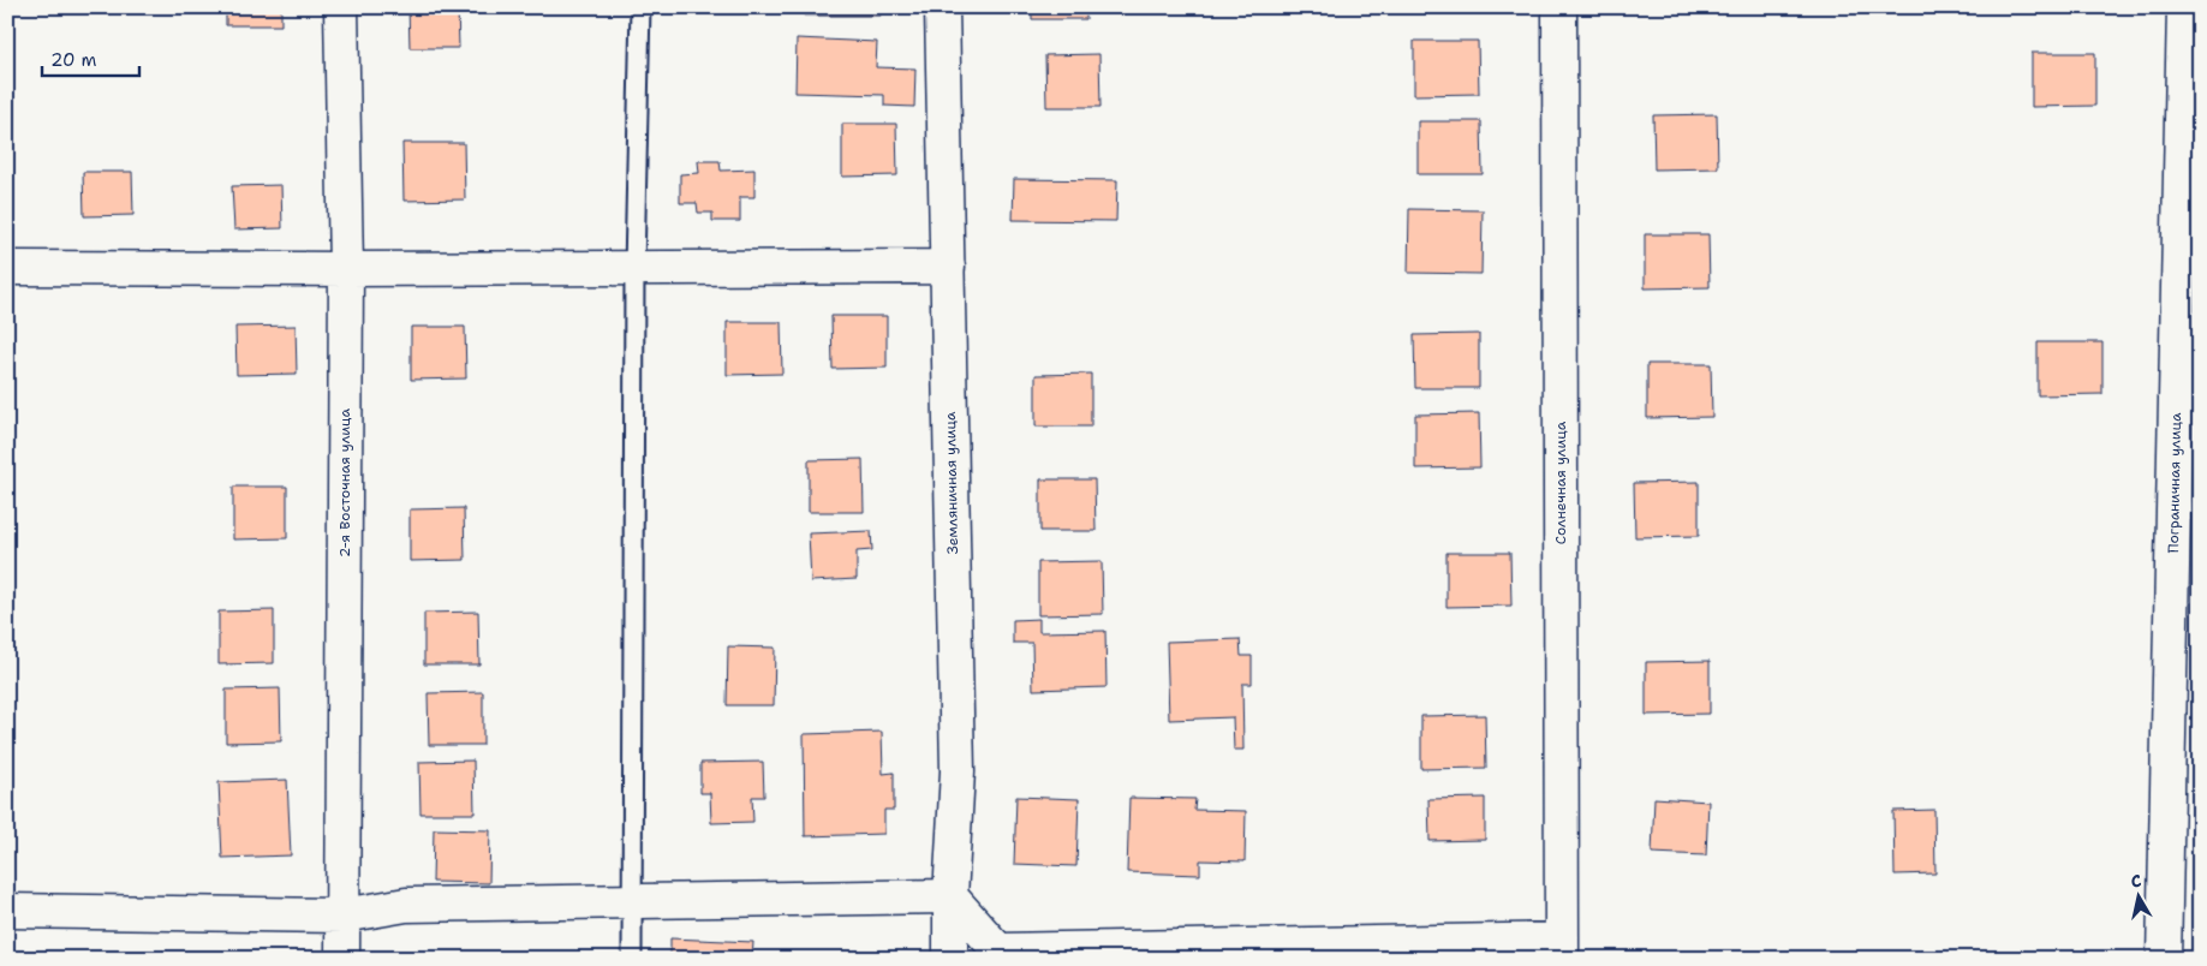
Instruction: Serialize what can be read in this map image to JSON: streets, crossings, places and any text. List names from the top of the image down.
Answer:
{
  "streets": {
    "street": [
      "2-я Восточная улица",
      "Земляничная улица",
      "Солнечная улица",
      "Пограничная улица"
    ]
  },
  "scale_bar": "20 m",
  "north": "top"
}
